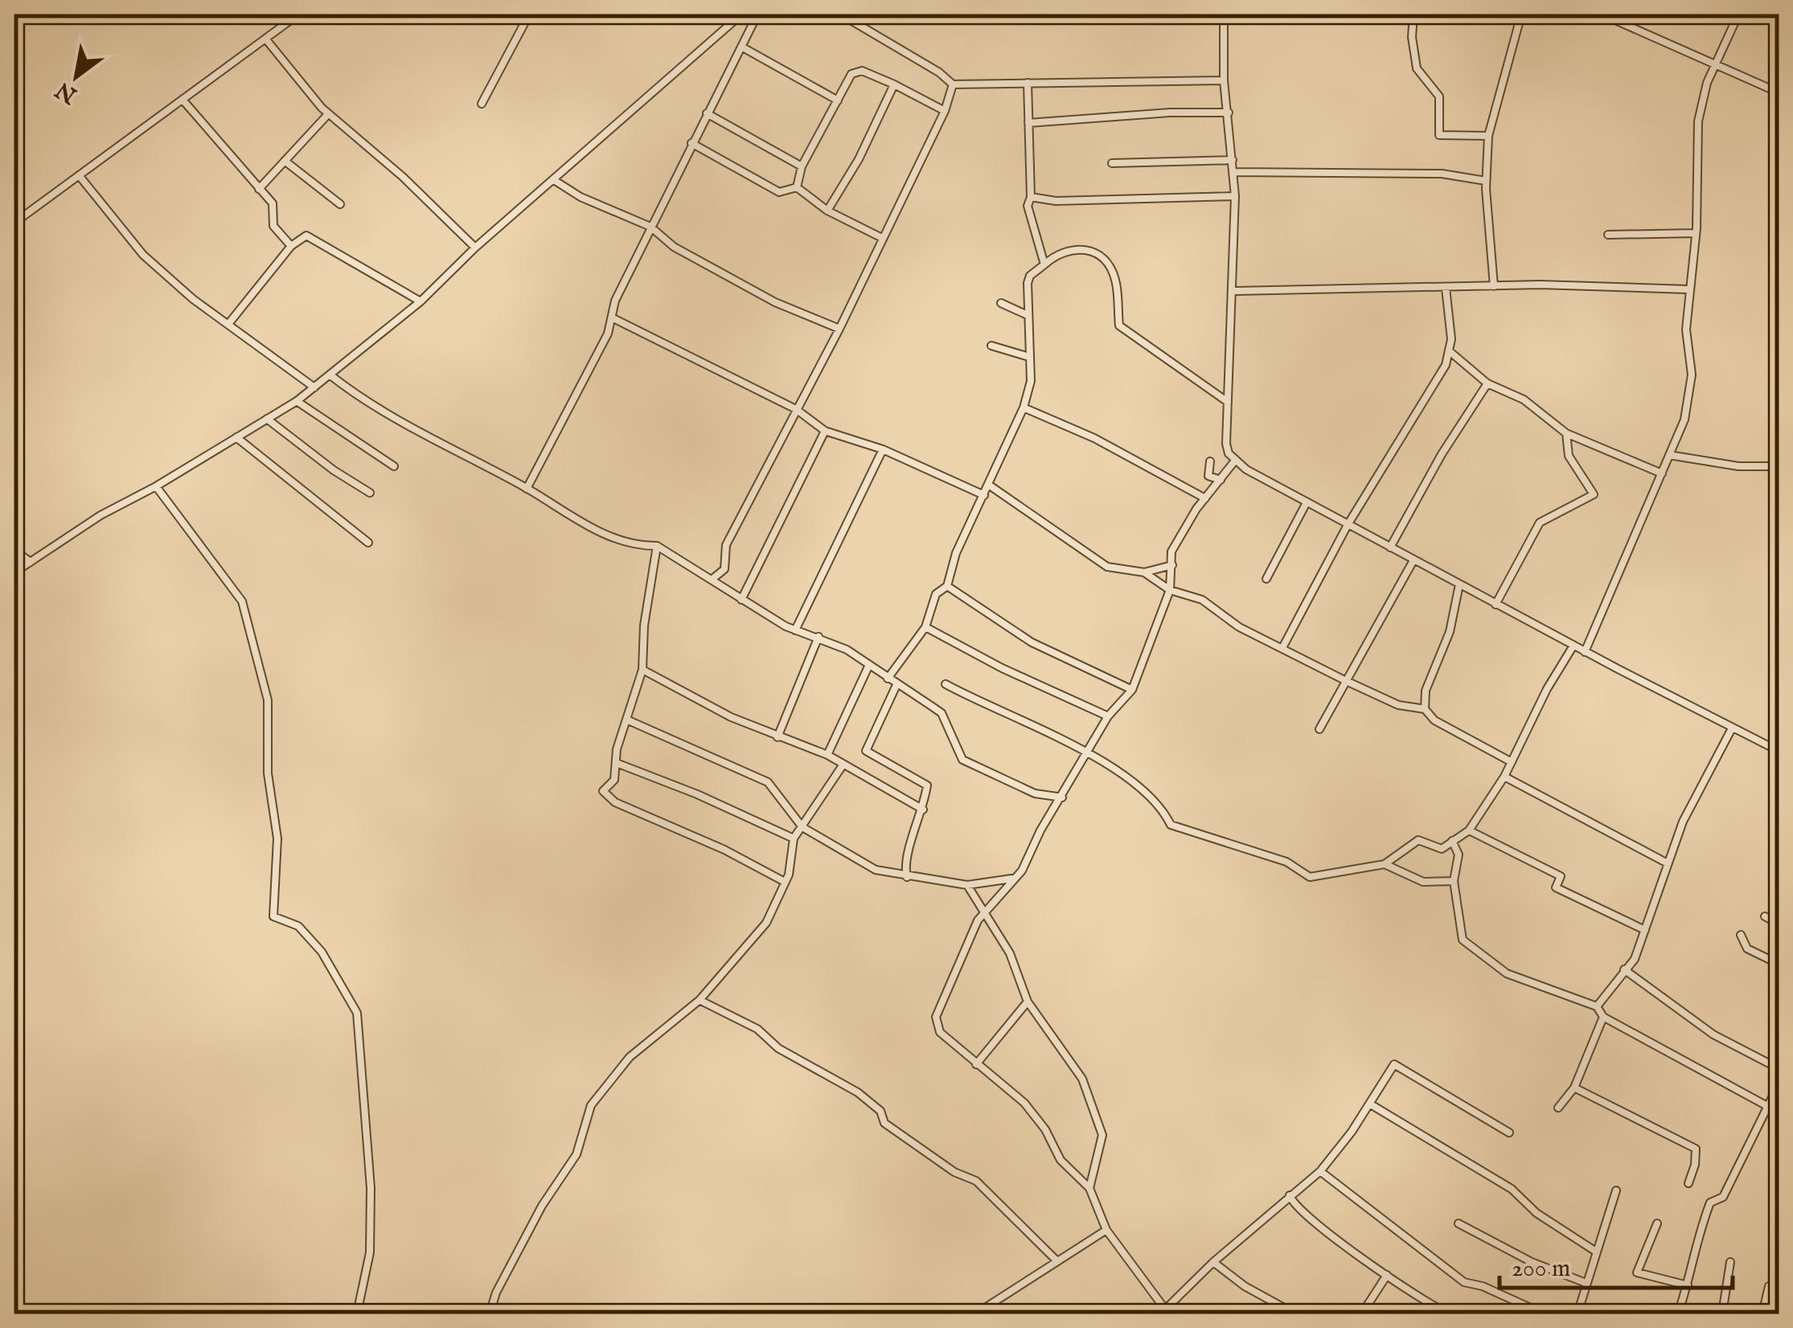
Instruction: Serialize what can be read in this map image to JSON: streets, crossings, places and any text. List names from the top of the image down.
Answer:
{
  "scale_bar": "200 m",
  "north": "bottom left"
}
